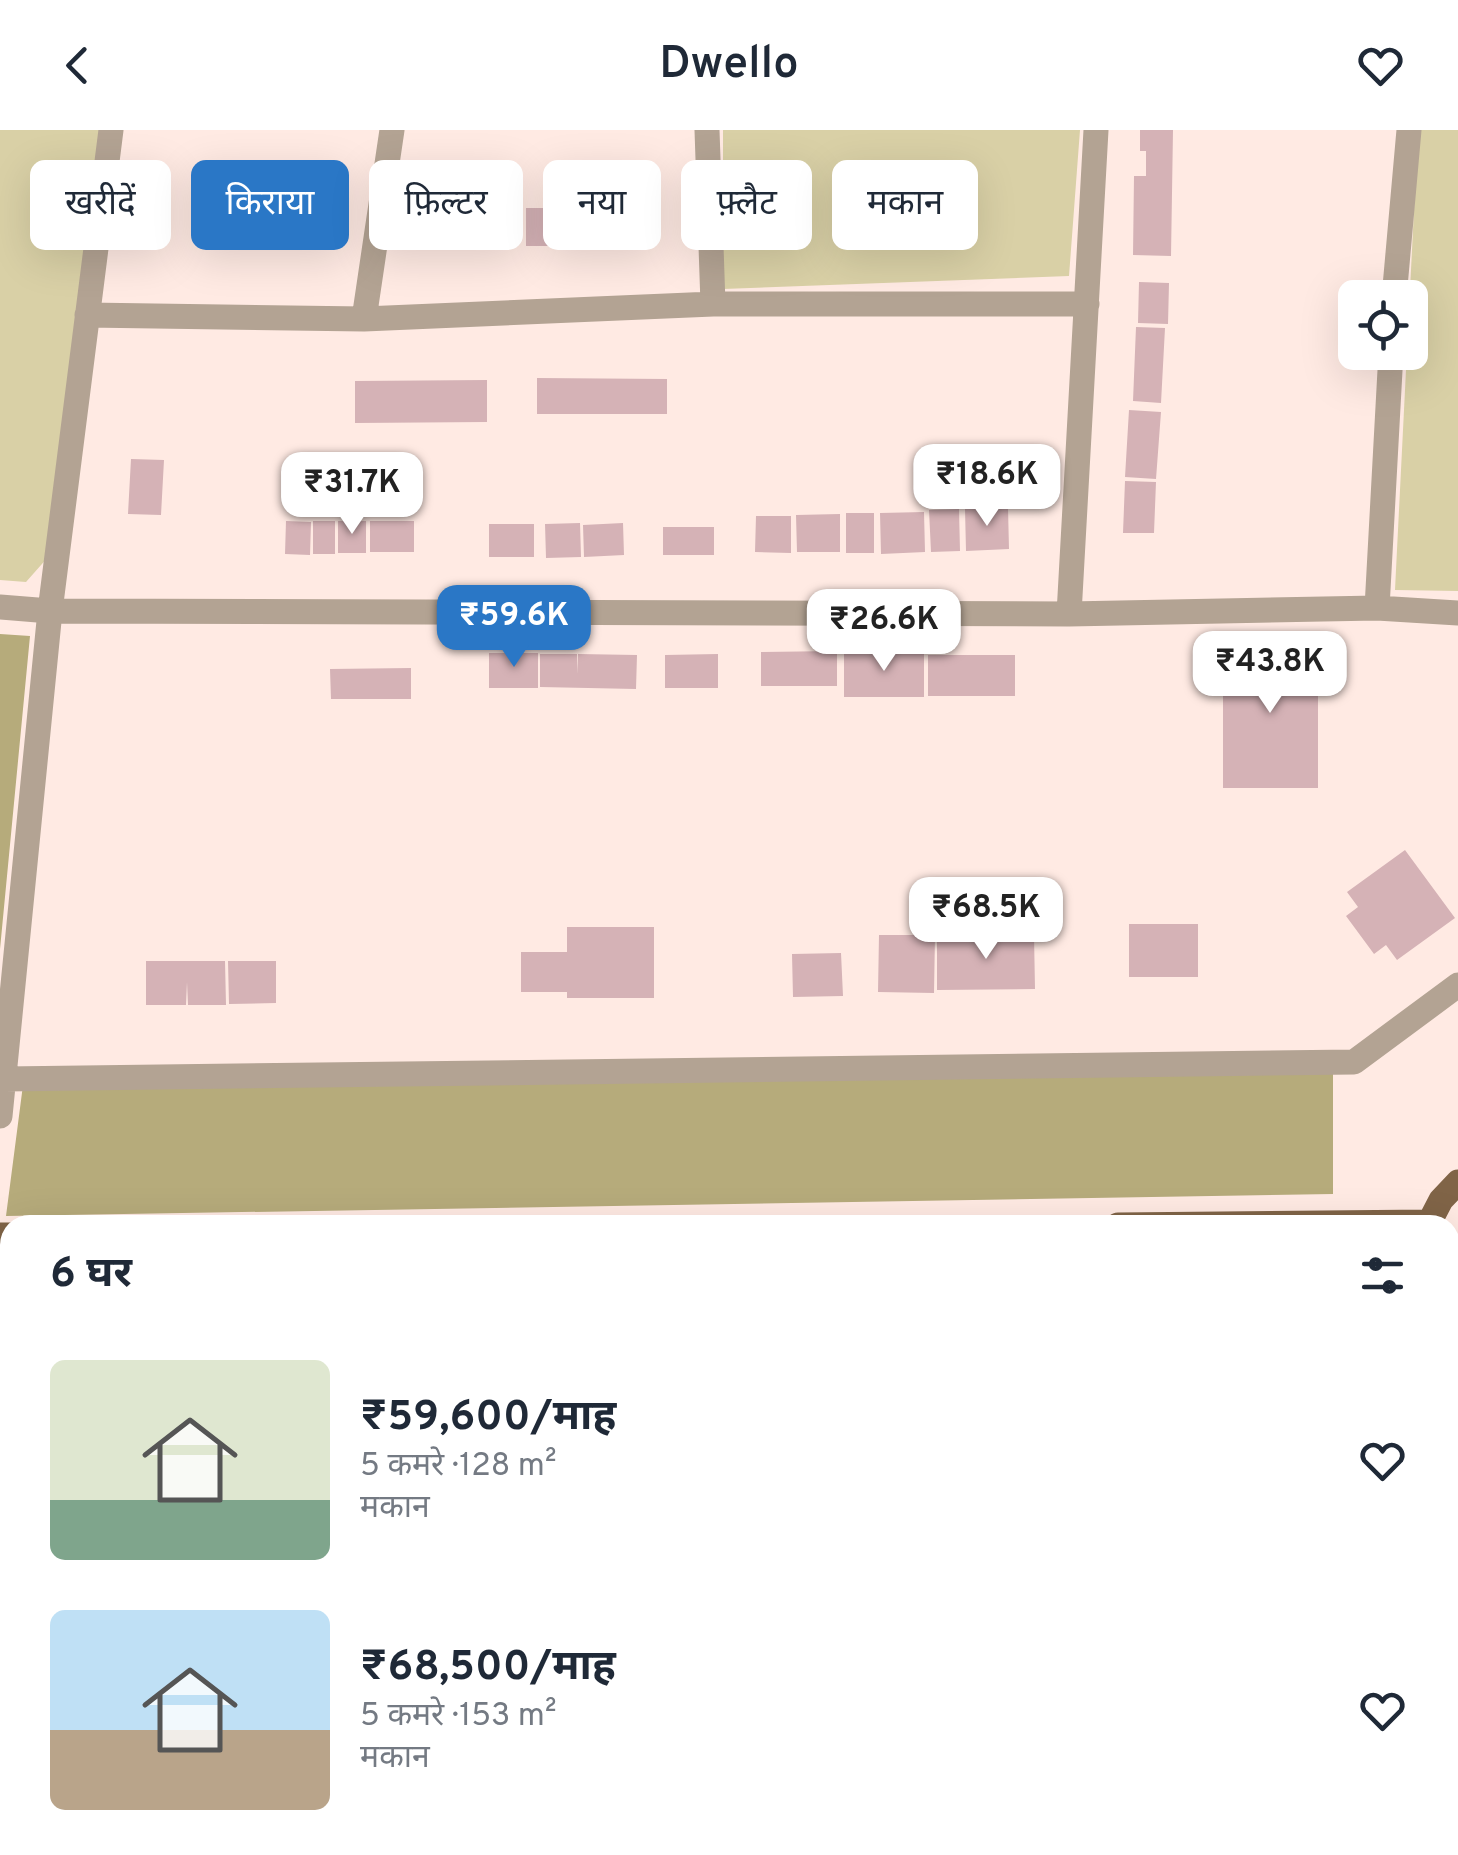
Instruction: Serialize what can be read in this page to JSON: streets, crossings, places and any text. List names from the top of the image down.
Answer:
{
  "page": {
    "header": "Dwello",
    "chip": [
      "खरीदें",
      "किराया",
      "फ़िल्टर",
      "नया",
      "फ़्लैट",
      "मकान"
    ],
    "price": [
      "₹18.6K",
      "₹31.7K",
      "₹59.6K",
      "₹26.6K",
      "₹43.8K",
      "₹68.5K"
    ],
    "heading": "6 घर",
    "list": [
      {
        "name": "₹59,600/माह",
        "note": "5 कमरे · 128 m² · मकान"
      },
      {
        "name": "₹68,500/माह",
        "note": "5 कमरे · 153 m² · मकान"
      }
    ]
  }
}
